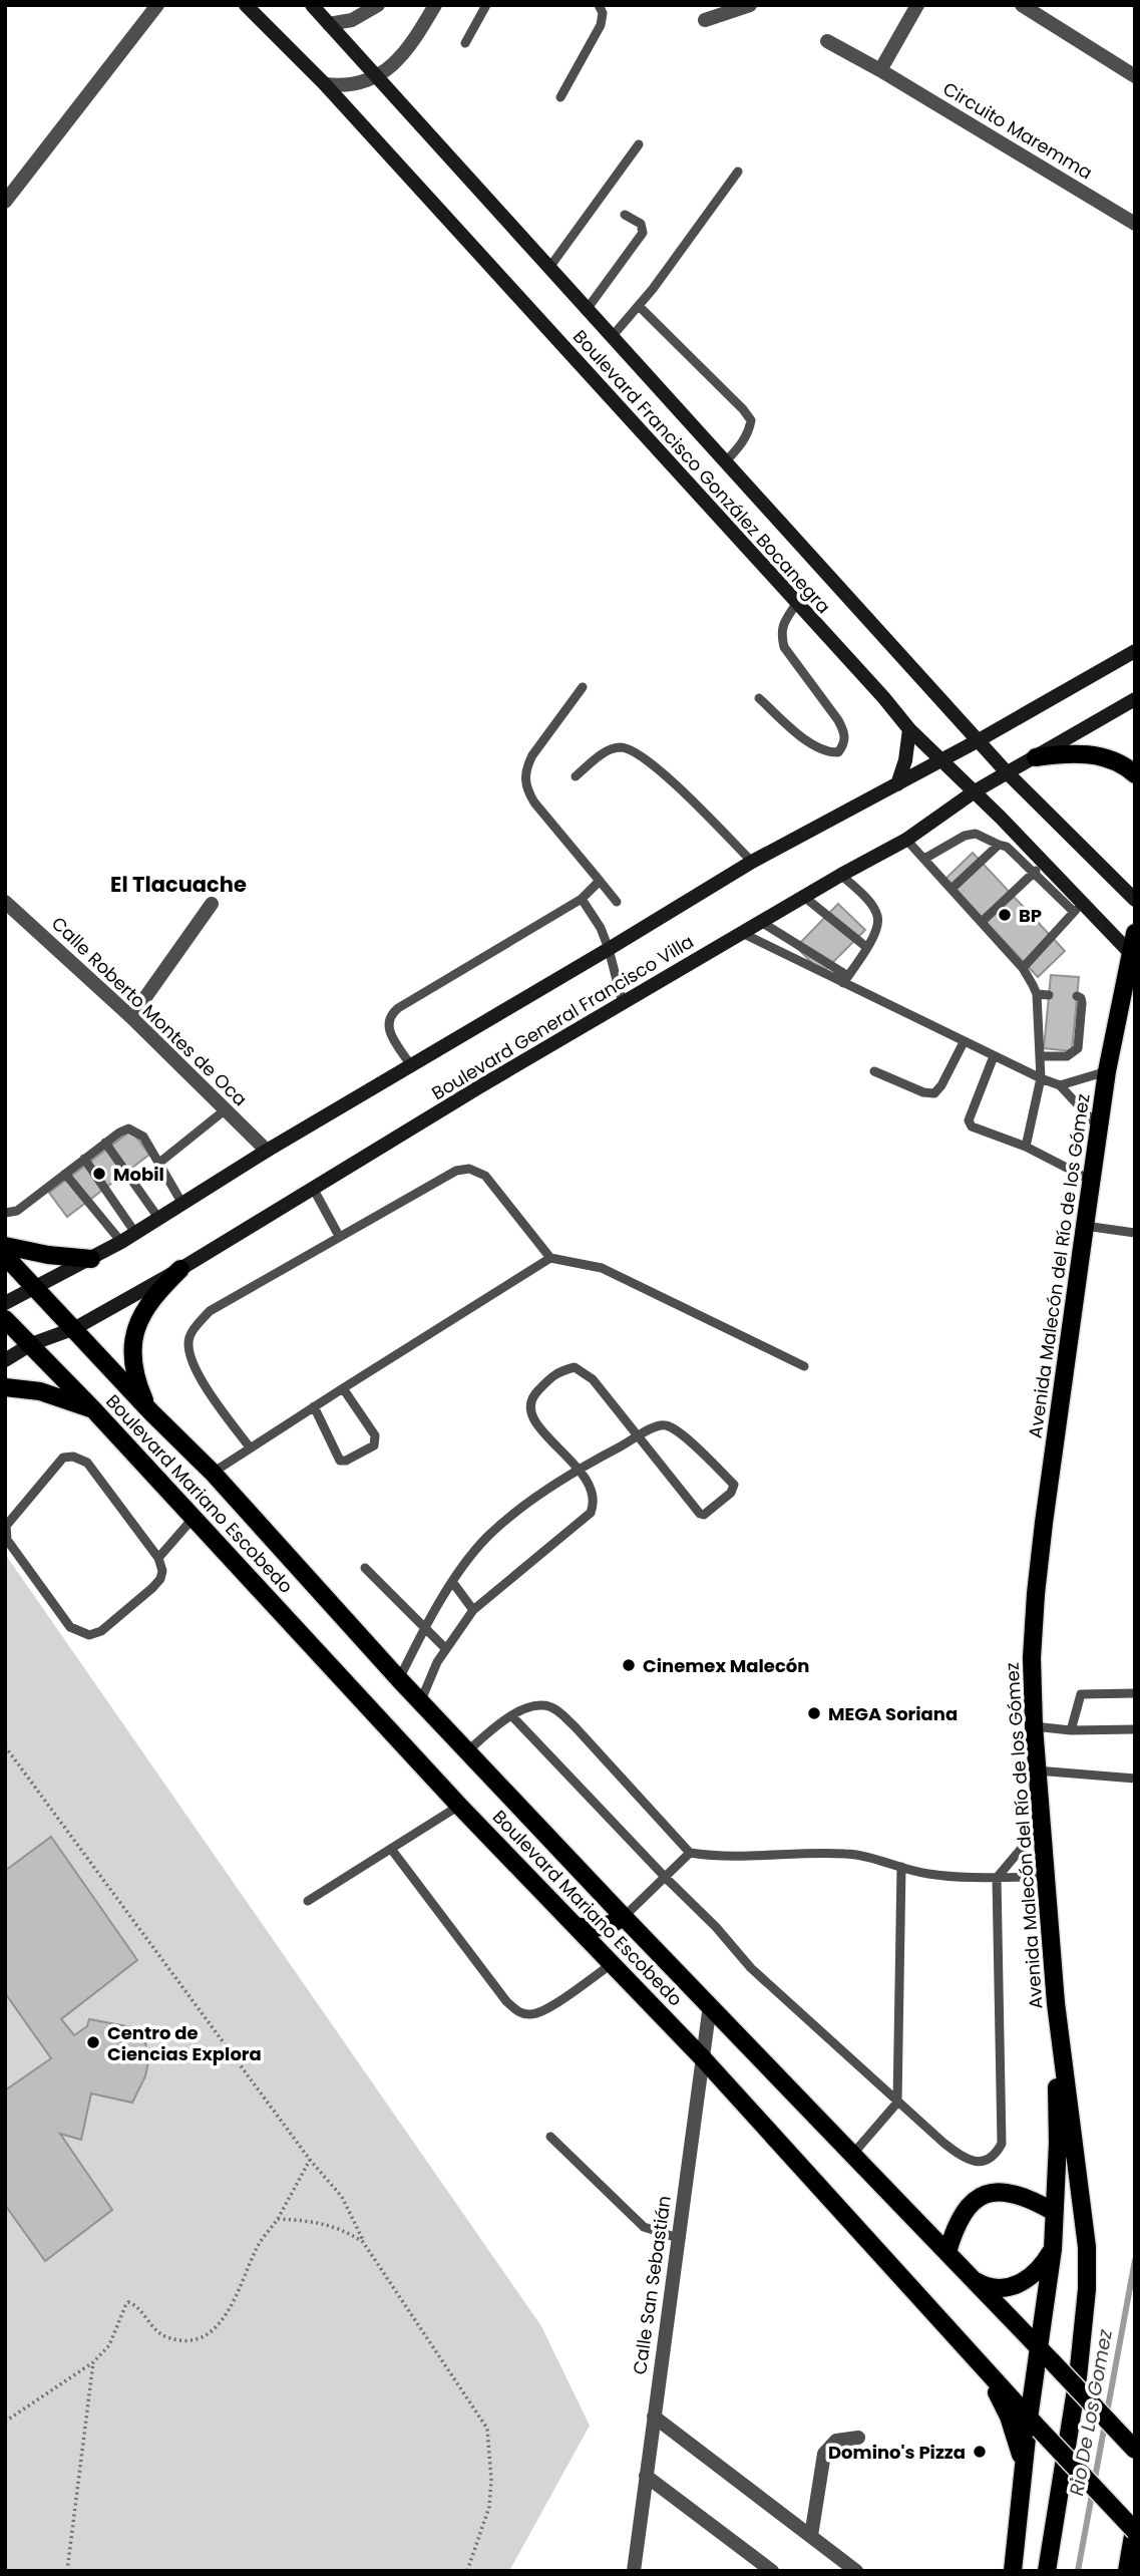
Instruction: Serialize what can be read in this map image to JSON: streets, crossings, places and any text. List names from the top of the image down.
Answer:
{
  "streets": {
    "main road": [
      "Boulevard Francisco González Bocanegra",
      "Boulevard General Francisco Villa",
      "Avenida Malecón del Río de los Gómez",
      "Boulevard Mariano Escobedo"
    ],
    "street": ["Circuito Maremma", "Calle Roberto Montes de Oca", "Calle San Sebastián"]
  },
  "crossings": [
    ["Boulevard Francisco González Bocanegra", "Boulevard General Francisco Villa"],
    ["Boulevard Francisco González Bocanegra", "Avenida Malecón del Río de los Gómez"],
    ["Calle Roberto Montes de Oca", "Boulevard General Francisco Villa"],
    ["Boulevard General Francisco Villa", "Boulevard Mariano Escobedo"],
    ["Boulevard Mariano Escobedo", "Calle San Sebastián"]
  ],
  "districts": ["El Tlacuache"],
  "water": ["Rio De Los Gomez"],
  "places": [
    "BP",
    "Mobil",
    "Cinemex Malecón",
    "MEGA Soriana",
    "Centro de Ciencias Explora",
    "Domino's Pizza"
  ]
}
